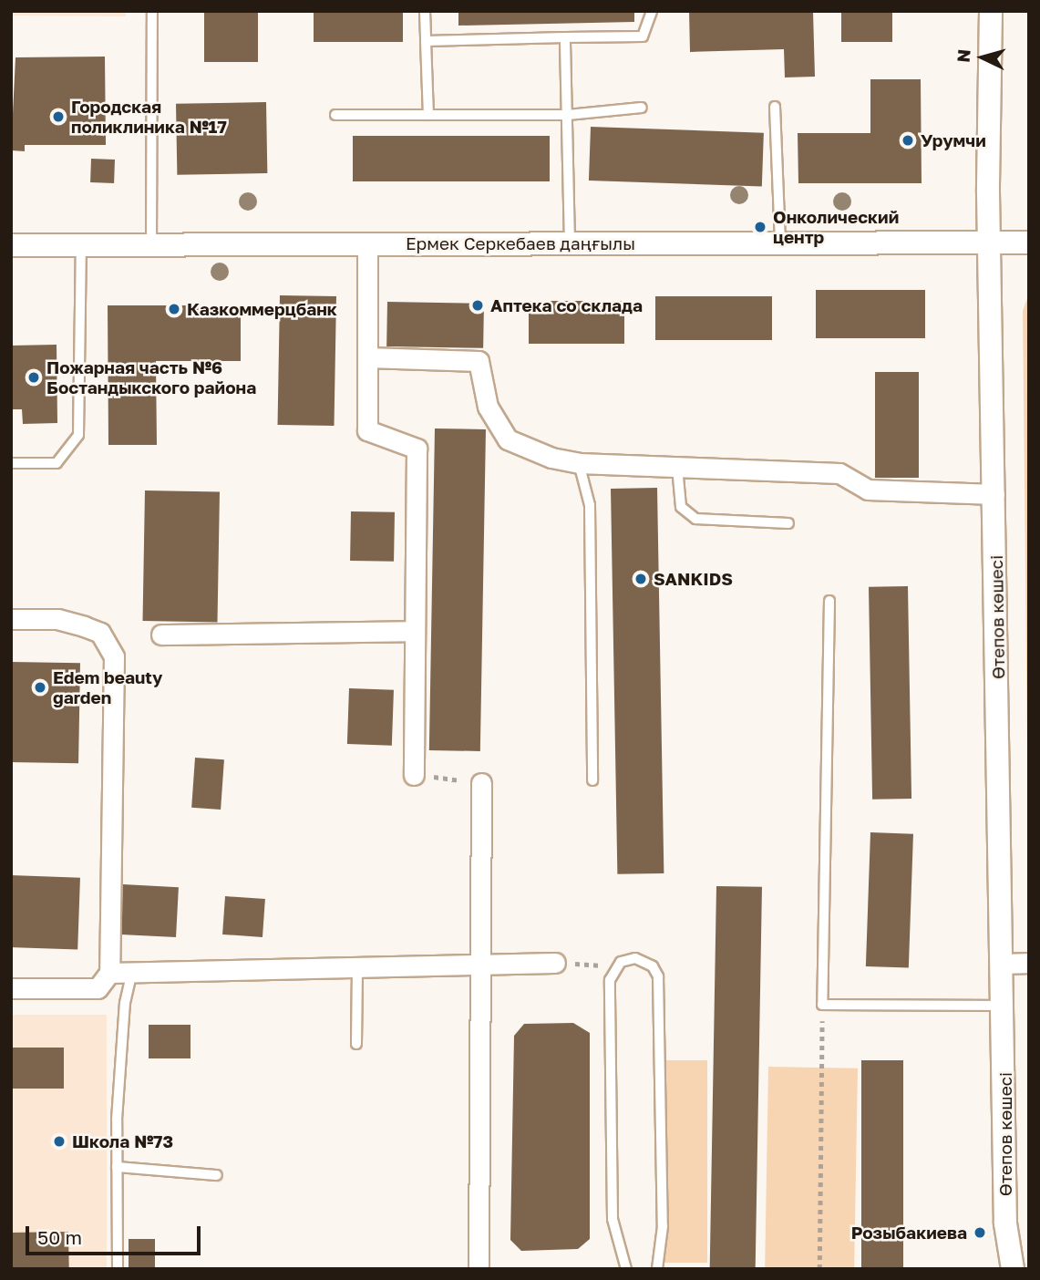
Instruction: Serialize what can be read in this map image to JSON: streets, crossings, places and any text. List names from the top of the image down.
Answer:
{
  "streets": {
    "street": ["Ермек Серкебаев даңғылы", "Өтепов көшесі"]
  },
  "crossings": [
    ["Ермек Серкебаев даңғылы", "Өтепов көшесі"]
  ],
  "places": [
    "Городская поликлиника №17",
    "Урумчи",
    "Онколический центр",
    "Аптека со склада",
    "Казкоммерцбанк",
    "Пожарная часть №6 Бостандыкского района",
    "SANKIDS",
    "Edem beauty garden",
    "Школа №73",
    "Розыбакиева"
  ],
  "scale_bar": "50 m",
  "north": "left"
}
